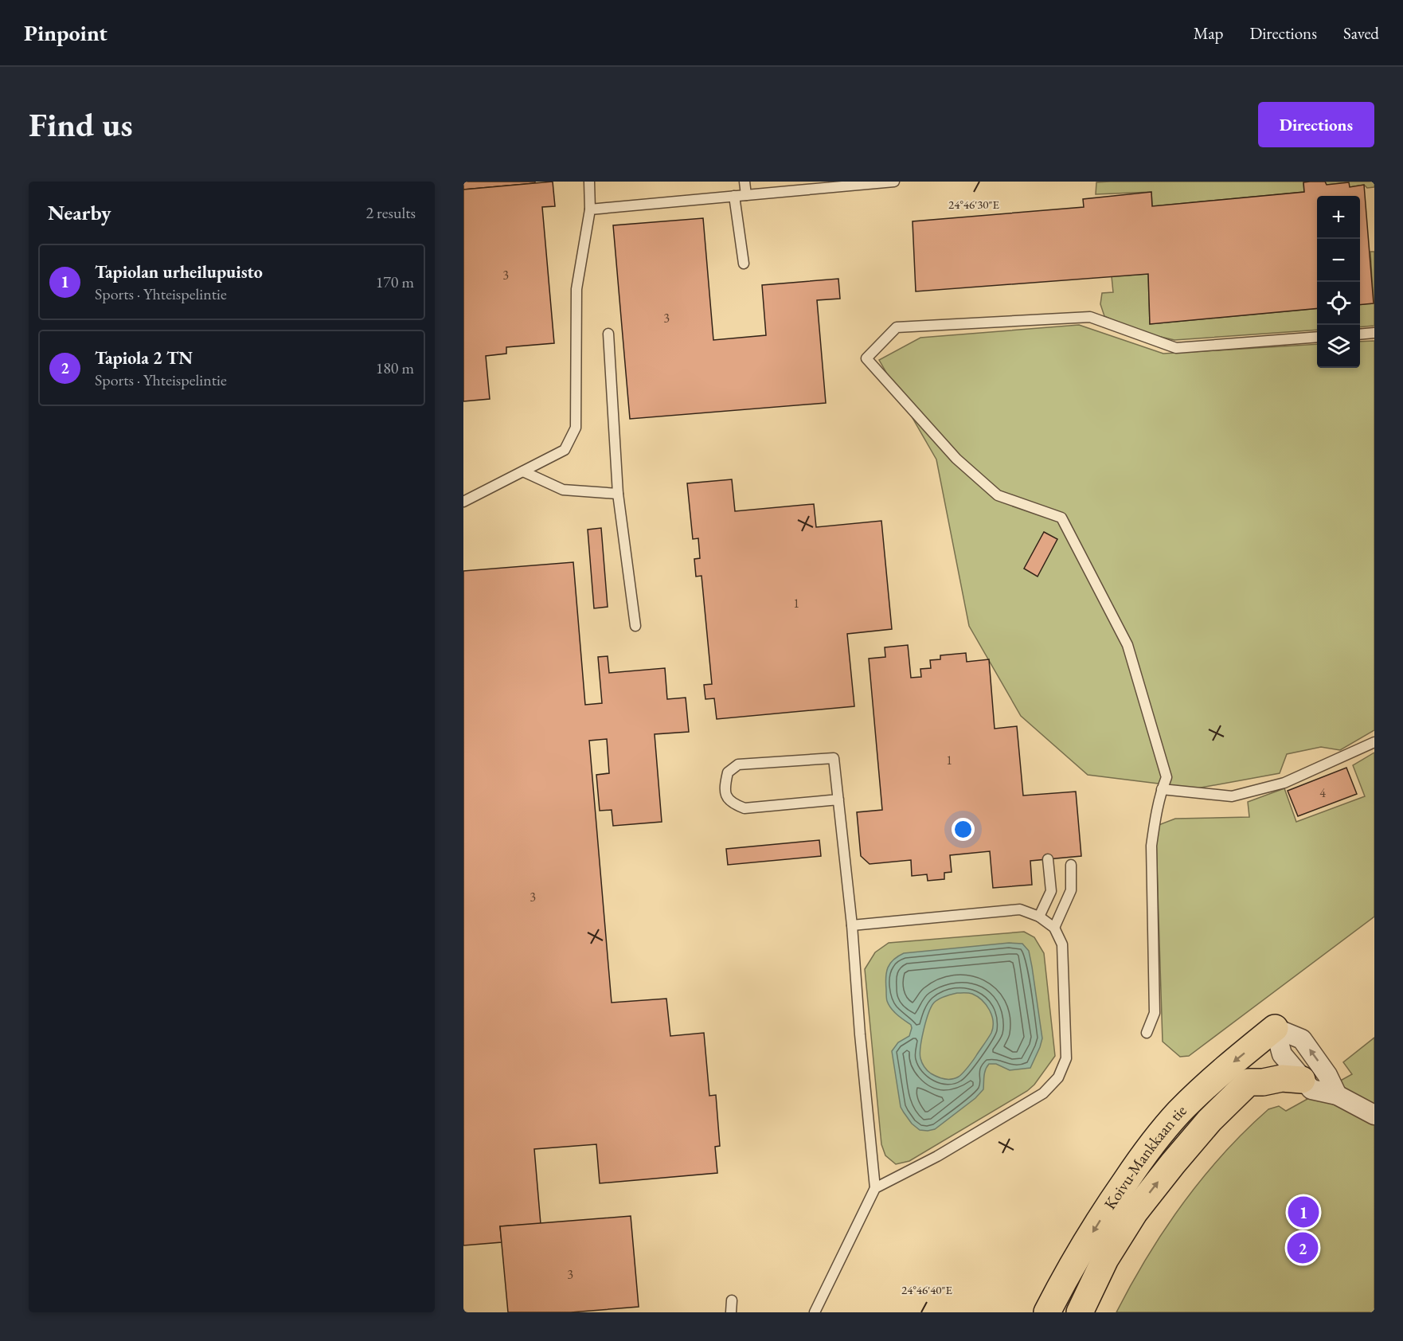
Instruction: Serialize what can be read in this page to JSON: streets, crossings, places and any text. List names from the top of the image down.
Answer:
{
  "streets": {
    "main road": ["Koivu-Mankkaan tie"]
  },
  "house_numbers": [
    "3",
    "3",
    "1",
    "1",
    "4",
    "3",
    "3"
  ],
  "page": {
    "header": "Pinpoint",
    "nav": ["Map", "Directions", "Saved"],
    "buttons": "Directions",
    "title": "Find us",
    "heading": ["Nearby", "2 results"],
    "map_buttons": ["+", "−"],
    "list": [
      {
        "mark": "1",
        "name": "Tapiolan urheilupuisto",
        "note": "Sports · Yhteispelintie",
        "value": "170 m"
      },
      {
        "mark": "2",
        "name": "Tapiola 2 TN",
        "note": "Sports · Yhteispelintie",
        "value": "180 m"
      }
    ],
    "pins": ["1", "2"]
  },
  "coordinates": ["24°46'30\"E", "24°46'40\"E"]
}
